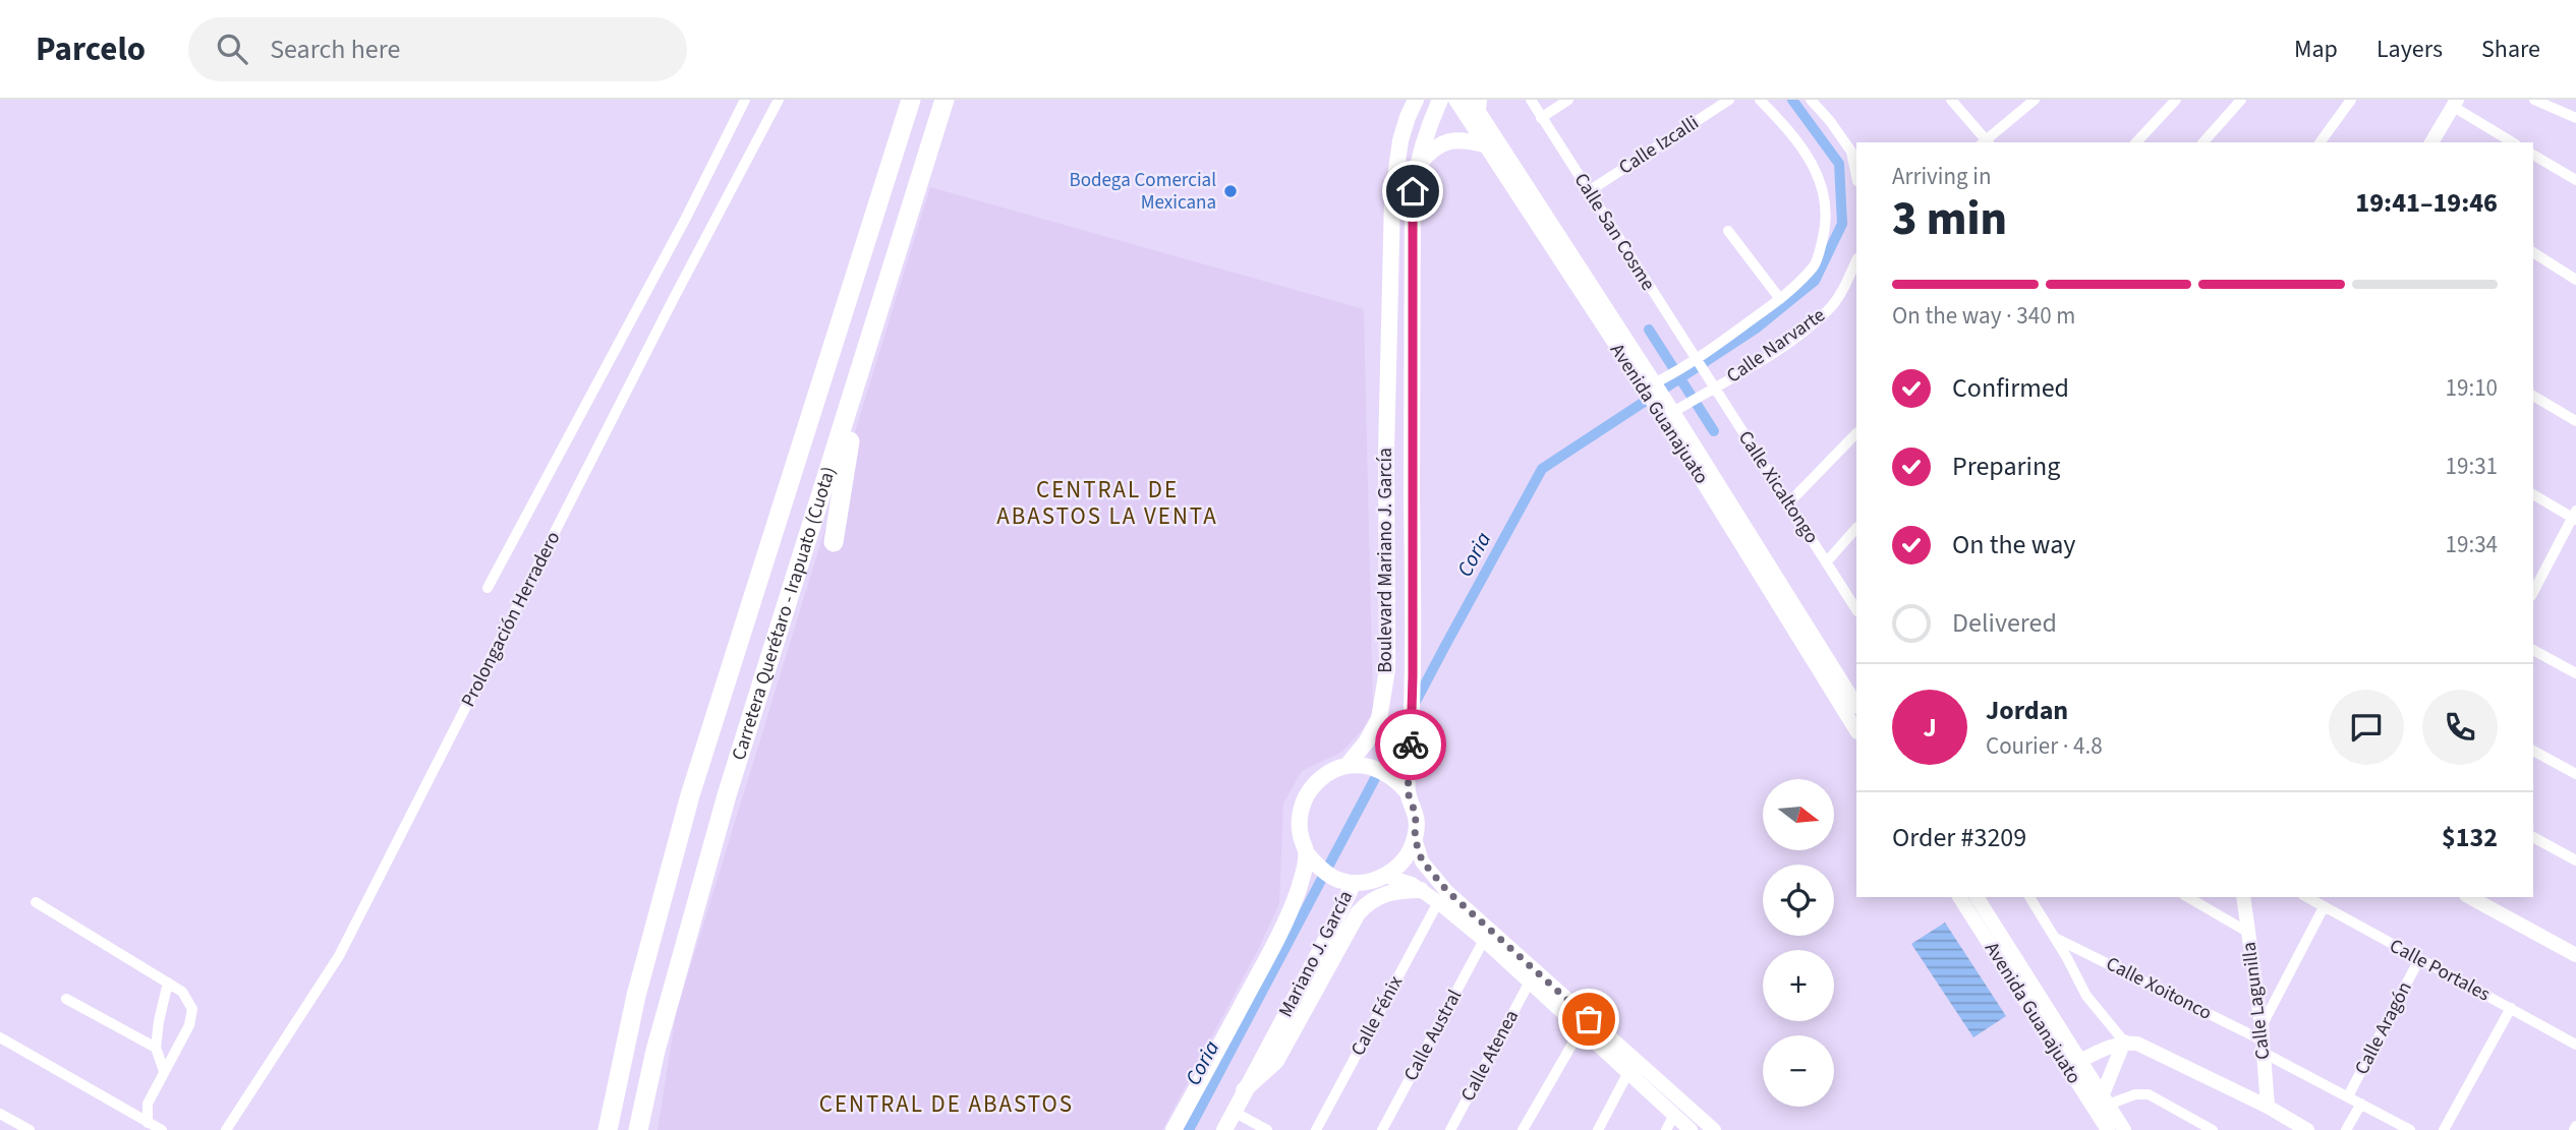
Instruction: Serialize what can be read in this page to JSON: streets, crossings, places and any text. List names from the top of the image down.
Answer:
{
  "streets": {
    "highway": ["Carretera Querétaro - Irapuato (Cuota)"],
    "main road": ["Boulevard Mariano J. García", "Mariano J. García"],
    "street": [
      "Calle Izcalli",
      "Calle San Cosme",
      "Calle Narvarte",
      "Avenida Guanajuato",
      "Calle Xicaltongo",
      "Prolongación Herradero",
      "Calle Portales",
      "Calle Xoitonco",
      "Calle Lagunilla",
      "Calle Fénix",
      "Calle Aragón",
      "Calle Austral",
      "Calle Atenea"
    ]
  },
  "crossings": [
    ["Calle Izcalli", "Calle San Cosme"],
    ["Calle San Cosme", "Calle Narvarte"],
    ["Calle San Cosme", "Calle Xicaltongo"],
    ["Calle Narvarte", "Avenida Guanajuato"],
    ["Calle Narvarte", "Calle Xicaltongo"],
    ["Boulevard Mariano J. García", "Mariano J. García"],
    ["Calle Portales", "Calle Aragón"],
    ["Calle Xoitonco", "Calle Lagunilla"],
    ["Calle Xoitonco", "Calle Aragón"]
  ],
  "districts": ["CENTRAL DE ABASTOS LA VENTA", "CENTRAL DE ABASTOS"],
  "water": ["Coria"],
  "places": ["Bodega Comercial Mexicana"],
  "north": "right",
  "page": {
    "header": "Parcelo",
    "search": "Search here",
    "nav": ["Map", "Layers", "Share"],
    "heading": ["3 min", "Arriving in", "19:41–19:46"],
    "panel": [
      "Jordan",
      "Courier · 4.8",
      "Order #3209",
      "$132"
    ],
    "bar": "On the way · 340 m",
    "list": [
      ["Confirmed", "19:10"],
      ["Preparing", "19:31"],
      ["On the way", "19:34"],
      "Delivered"
    ],
    "round": "J",
    "map_buttons": ["+", "−"]
  }
}
